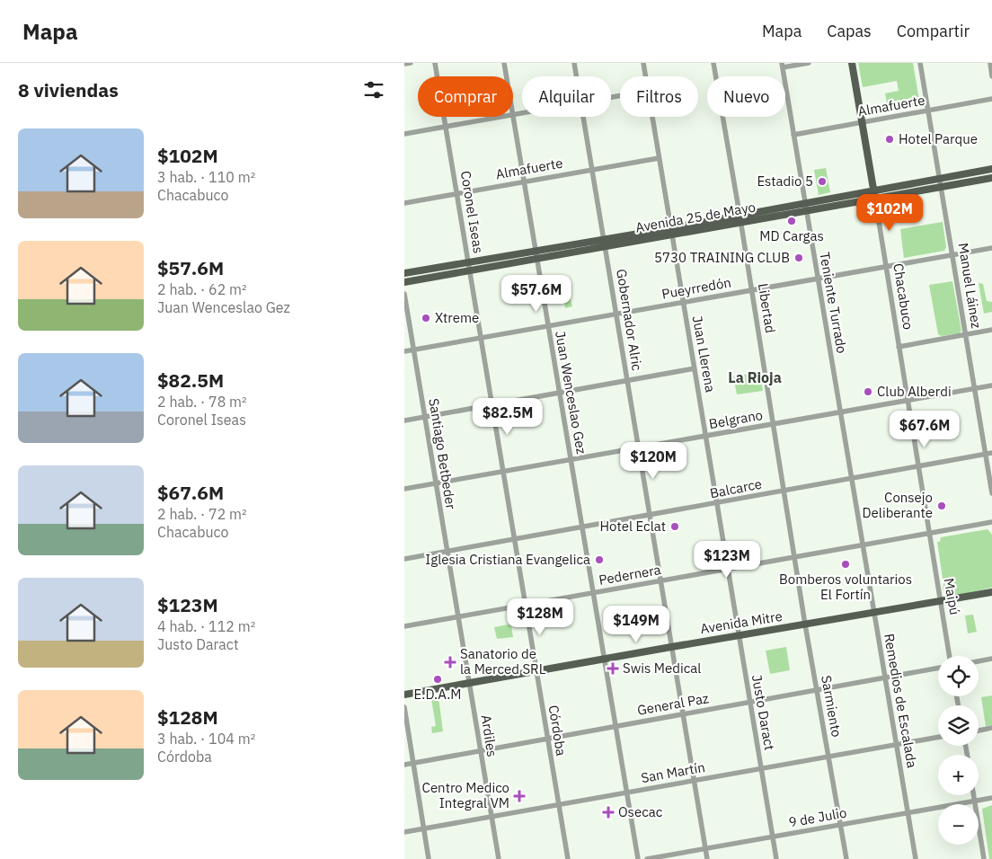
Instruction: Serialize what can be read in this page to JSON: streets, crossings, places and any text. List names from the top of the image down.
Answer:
{
  "streets": {
    "main road": ["Avenida 25 de Mayo", "Chacabuco", "Avenida Mitre"],
    "street": [
      "Almafuerte",
      "Coronel Iseas",
      "Manuel Láinez",
      "Pueyrredón",
      "Teniente Turrado",
      "Libertad",
      "Gobernador Alric",
      "Juan Llerena",
      "Juan Wenceslao Gez",
      "Belgrano",
      "Santiago Betbeder",
      "Balcarce",
      "Pedernera",
      "Maipú",
      "Remedios de Escalada",
      "General Paz",
      "Sarmiento",
      "Justo Daract",
      "Córdoba",
      "Ardiles",
      "San Martín",
      "9 de Julio"
    ]
  },
  "crossings": [
    ["Almafuerte", "Coronel Iseas"],
    ["Almafuerte", "Chacabuco"],
    ["Almafuerte", "Teniente Turrado"],
    ["Almafuerte", "Gobernador Alric"],
    ["Almafuerte", "Juan Llerena"],
    ["Almafuerte", "Juan Wenceslao Gez"],
    ["Coronel Iseas", "Avenida 25 de Mayo"],
    ["Coronel Iseas", "Pueyrredón"],
    ["Coronel Iseas", "Belgrano"],
    ["Coronel Iseas", "Balcarce"],
    ["Coronel Iseas", "Pedernera"],
    ["Coronel Iseas", "Córdoba"],
    ["Avenida 25 de Mayo", "Manuel Láinez"],
    ["Avenida 25 de Mayo", "Chacabuco"],
    ["Avenida 25 de Mayo", "Teniente Turrado"],
    ["Avenida 25 de Mayo", "Libertad"],
    ["Avenida 25 de Mayo", "Gobernador Alric"],
    ["Avenida 25 de Mayo", "Juan Llerena"],
    ["Avenida 25 de Mayo", "Juan Wenceslao Gez"],
    ["Manuel Láinez", "Pueyrredón"],
    ["Manuel Láinez", "Belgrano"],
    ["Manuel Láinez", "Balcarce"],
    ["Pueyrredón", "Chacabuco"],
    ["Pueyrredón", "Teniente Turrado"],
    ["Pueyrredón", "Libertad"],
    ["Pueyrredón", "Gobernador Alric"],
    ["Pueyrredón", "Juan Llerena"],
    ["Pueyrredón", "Juan Wenceslao Gez"],
    ["Pueyrredón", "Santiago Betbeder"],
    ["Chacabuco", "Belgrano"],
    ["Chacabuco", "Balcarce"],
    ["Chacabuco", "Pedernera"],
    ["Chacabuco", "Maipú"],
    ["Teniente Turrado", "Belgrano"],
    ["Teniente Turrado", "Balcarce"],
    ["Teniente Turrado", "Pedernera"],
    ["Teniente Turrado", "Remedios de Escalada"],
    ["Libertad", "Belgrano"],
    ["Libertad", "Balcarce"],
    ["Libertad", "Pedernera"],
    ["Libertad", "Sarmiento"],
    ["Gobernador Alric", "Belgrano"],
    ["Gobernador Alric", "Balcarce"],
    ["Gobernador Alric", "Pedernera"],
    ["Gobernador Alric", "Avenida Mitre"],
    ["Gobernador Alric", "General Paz"],
    ["Gobernador Alric", "San Martín"],
    ["Gobernador Alric", "9 de Julio"],
    ["Juan Llerena", "Belgrano"],
    ["Juan Llerena", "Balcarce"],
    ["Juan Llerena", "Pedernera"],
    ["Juan Llerena", "Justo Daract"],
    ["Juan Wenceslao Gez", "Belgrano"],
    ["Juan Wenceslao Gez", "Balcarce"],
    ["Juan Wenceslao Gez", "Pedernera"],
    ["Juan Wenceslao Gez", "Avenida Mitre"],
    ["Juan Wenceslao Gez", "General Paz"],
    ["Juan Wenceslao Gez", "San Martín"],
    ["Belgrano", "Santiago Betbeder"],
    ["Santiago Betbeder", "Balcarce"],
    ["Santiago Betbeder", "Pedernera"],
    ["Santiago Betbeder", "Ardiles"],
    ["Pedernera", "Maipú"],
    ["Pedernera", "Remedios de Escalada"],
    ["Pedernera", "Sarmiento"],
    ["Pedernera", "Justo Daract"],
    ["Pedernera", "Córdoba"],
    ["Pedernera", "Ardiles"],
    ["Maipú", "Avenida Mitre"],
    ["Avenida Mitre", "Remedios de Escalada"],
    ["Avenida Mitre", "Sarmiento"],
    ["Avenida Mitre", "Justo Daract"],
    ["Avenida Mitre", "Córdoba"],
    ["Avenida Mitre", "Ardiles"],
    ["Remedios de Escalada", "General Paz"],
    ["Remedios de Escalada", "San Martín"],
    ["Remedios de Escalada", "9 de Julio"],
    ["General Paz", "Sarmiento"],
    ["General Paz", "Justo Daract"],
    ["General Paz", "Córdoba"],
    ["General Paz", "Ardiles"],
    ["Sarmiento", "San Martín"],
    ["Sarmiento", "9 de Julio"],
    ["Justo Daract", "San Martín"],
    ["Justo Daract", "9 de Julio"],
    ["Córdoba", "San Martín"],
    ["Ardiles", "San Martín"]
  ],
  "districts": ["La Rioja"],
  "places": {
    "other": [
      "Hotel Parque",
      "Estadio 5",
      "MD Cargas",
      "5730 TRAINING CLUB",
      "Xtreme",
      "Club Alberdi",
      "Consejo Deliberante",
      "Hotel Eclat",
      "Iglesia Cristiana Evangelica",
      "Bomberos voluntarios El Fortín",
      "E.D.A.M"
    ],
    "health": [
      "Sanatorio de la Merced SRL",
      "Swis Medical",
      "Centro Medico Integral VM",
      "Osecac"
    ]
  },
  "page": {
    "header": "Mapa",
    "nav": ["Mapa", "Capas", "Compartir"],
    "heading": "8 viviendas",
    "chip": [
      "Comprar",
      "Alquilar",
      "Filtros",
      "Nuevo"
    ],
    "list": [
      {
        "name": "$102M",
        "note": "3 hab. · 110 m² · Chacabuco"
      },
      {
        "name": "$57.6M",
        "note": "2 hab. · 62 m² · Juan Wenceslao Gez"
      },
      {
        "name": "$82.5M",
        "note": "2 hab. · 78 m² · Coronel Iseas"
      },
      {
        "name": "$67.6M",
        "note": "2 hab. · 72 m² · Chacabuco"
      },
      {
        "name": "$123M",
        "note": "4 hab. · 112 m² · Justo Daract"
      },
      {
        "name": "$128M",
        "note": "3 hab. · 104 m² · Córdoba"
      }
    ],
    "price": [
      "$102M",
      "$57.6M",
      "$82.5M",
      "$67.6M",
      "$120M",
      "$123M",
      "$128M",
      "$149M"
    ],
    "map_buttons": ["+", "−"]
  }
}
